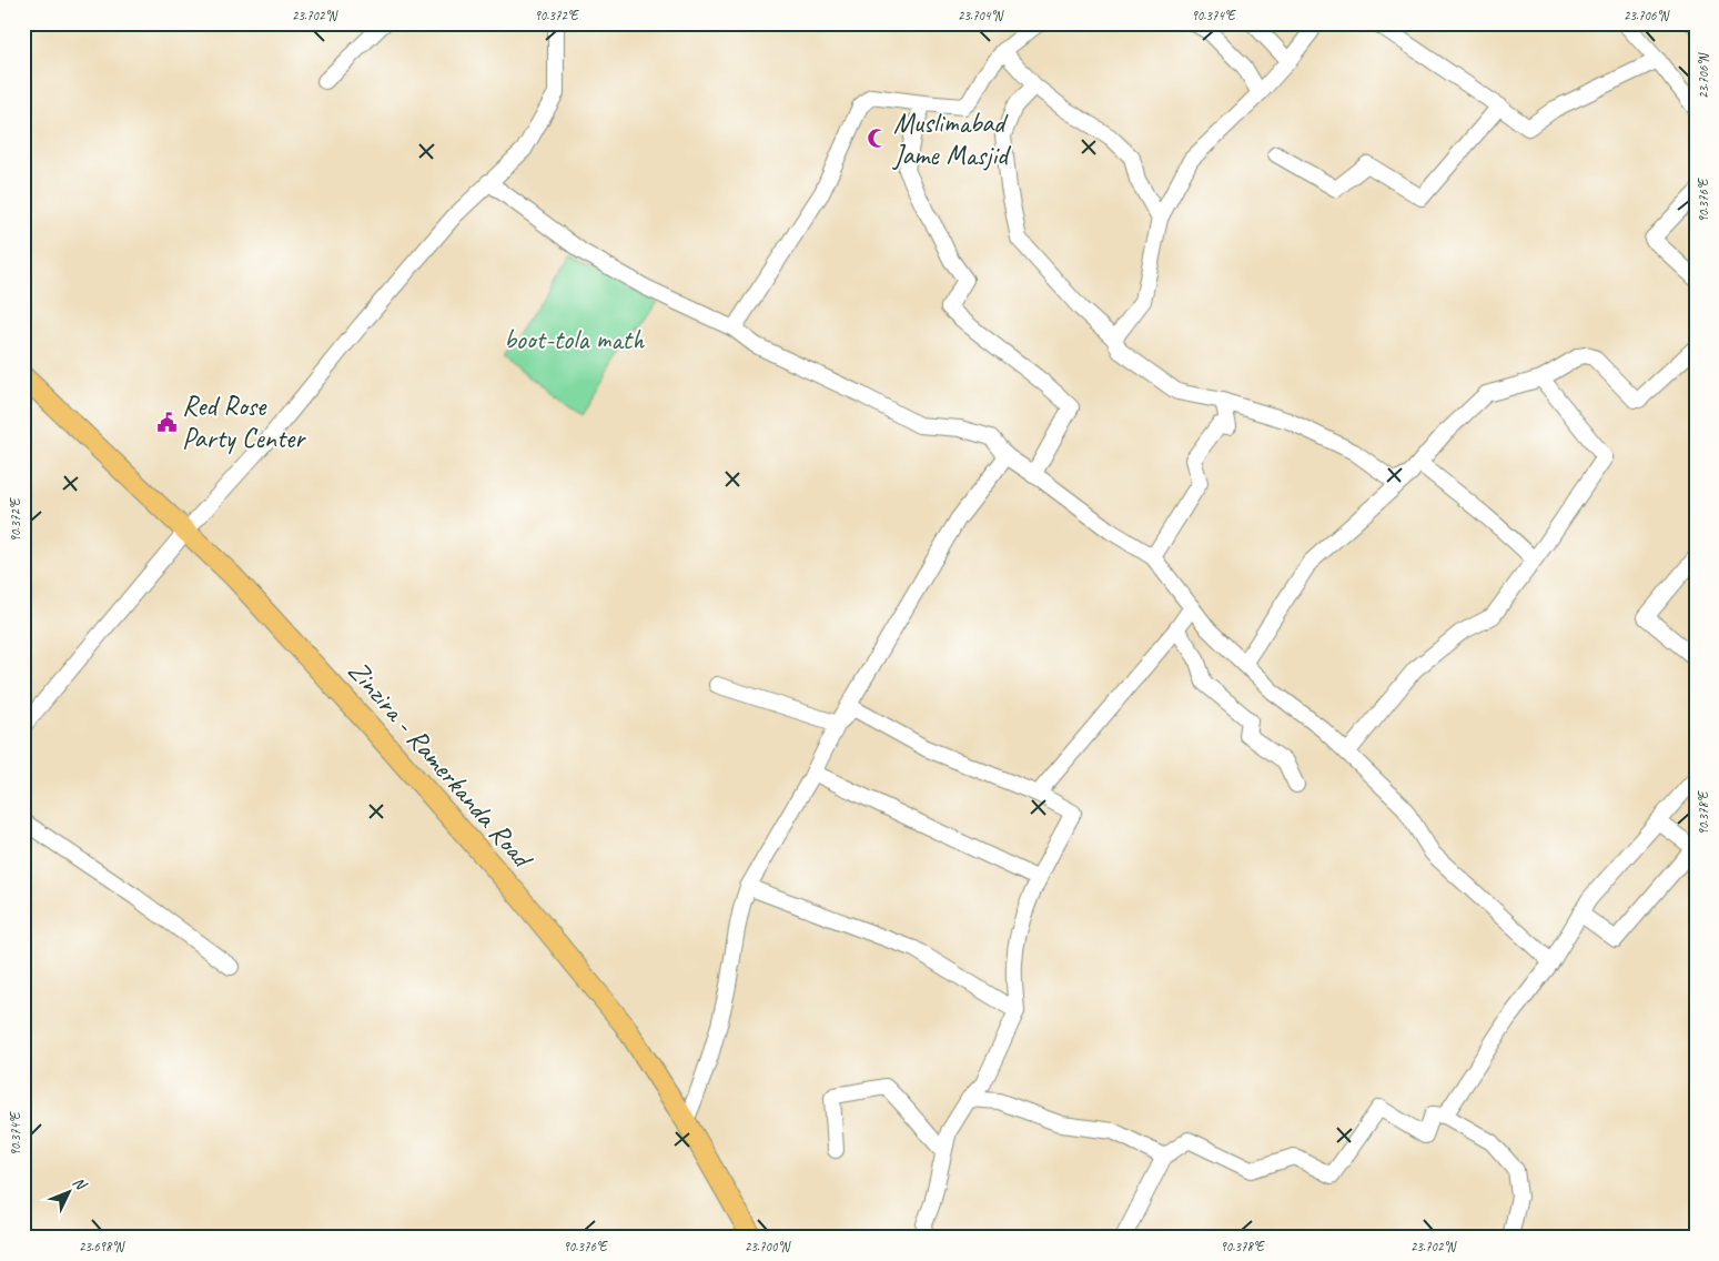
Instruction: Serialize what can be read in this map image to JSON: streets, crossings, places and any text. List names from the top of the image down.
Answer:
{
  "streets": {
    "main road": ["Zinzira - Ramerkanda Road"]
  },
  "parks": ["boot-tola math"],
  "places": {
    "mosque": ["Muslimabad Jame Masjid"],
    "public building": ["Red Rose Party Center"]
  },
  "north": "top right",
  "coordinates": [
    "23.702°N",
    "90.372°E",
    "23.704°N",
    "90.374°E",
    "23.706°N",
    "90.376°E",
    "90.378°E",
    "23.698°N",
    "23.700°N"
  ]
}
